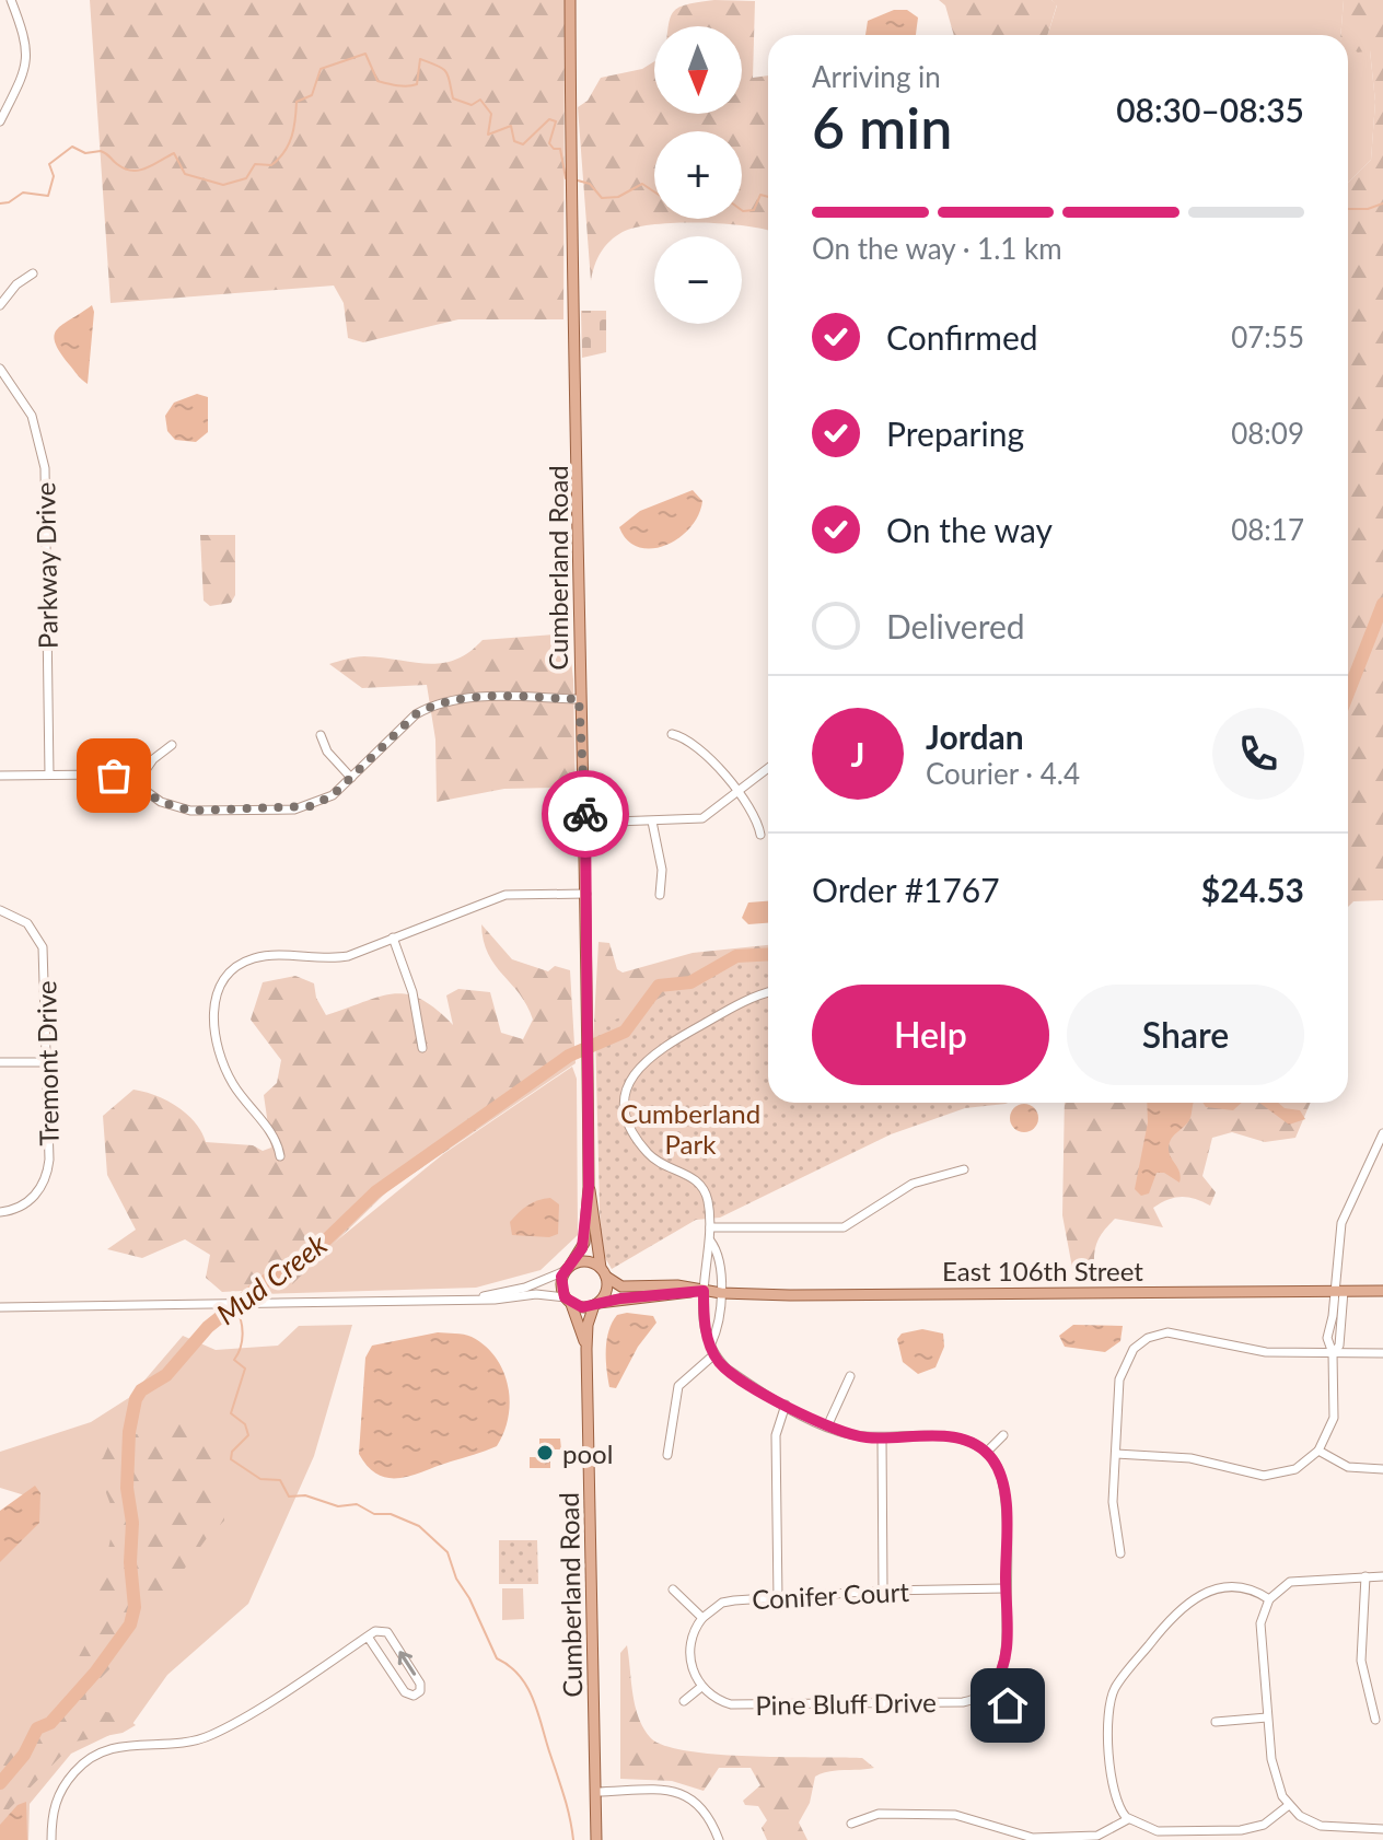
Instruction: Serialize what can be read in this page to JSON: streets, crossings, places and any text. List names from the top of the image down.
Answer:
{
  "streets": {
    "main road": ["Cumberland Road", "East 106th Street"],
    "street": [
      "Parkway Drive",
      "Tremont Drive",
      "Conifer Court",
      "Pine Bluff Drive"
    ]
  },
  "crossings": [
    ["Cumberland Road", "East 106th Street"]
  ],
  "water": ["Mud Creek"],
  "parks": ["Cumberland Park"],
  "places": ["pool"],
  "north": "bottom",
  "page": {
    "map_buttons": ["+", "−"],
    "heading": ["6 min", "Arriving in", "08:30–08:35"],
    "panel": [
      "Jordan",
      "Courier · 4.4",
      "Order #1767",
      "$24.53"
    ],
    "bar": "On the way · 1.1 km",
    "list": [
      ["Confirmed", "07:55"],
      ["Preparing", "08:09"],
      ["On the way", "08:17"],
      "Delivered"
    ],
    "round": "J",
    "buttons": ["Help", "Share"]
  }
}
